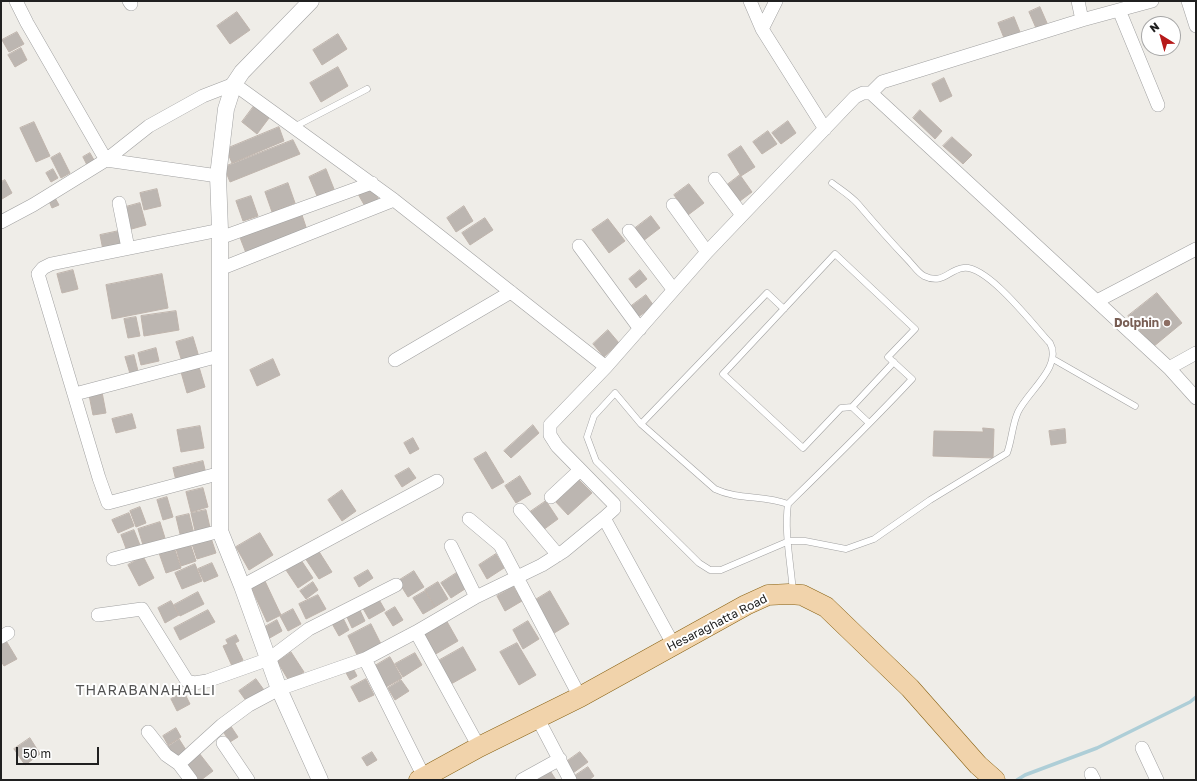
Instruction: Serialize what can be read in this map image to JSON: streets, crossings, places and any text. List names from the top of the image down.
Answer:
{
  "streets": {
    "main road": ["Hesaraghatta Road"]
  },
  "districts": ["THARABANAHALLI"],
  "places": ["Dolphin"],
  "scale_bar": "50 m",
  "north": "top left"
}
